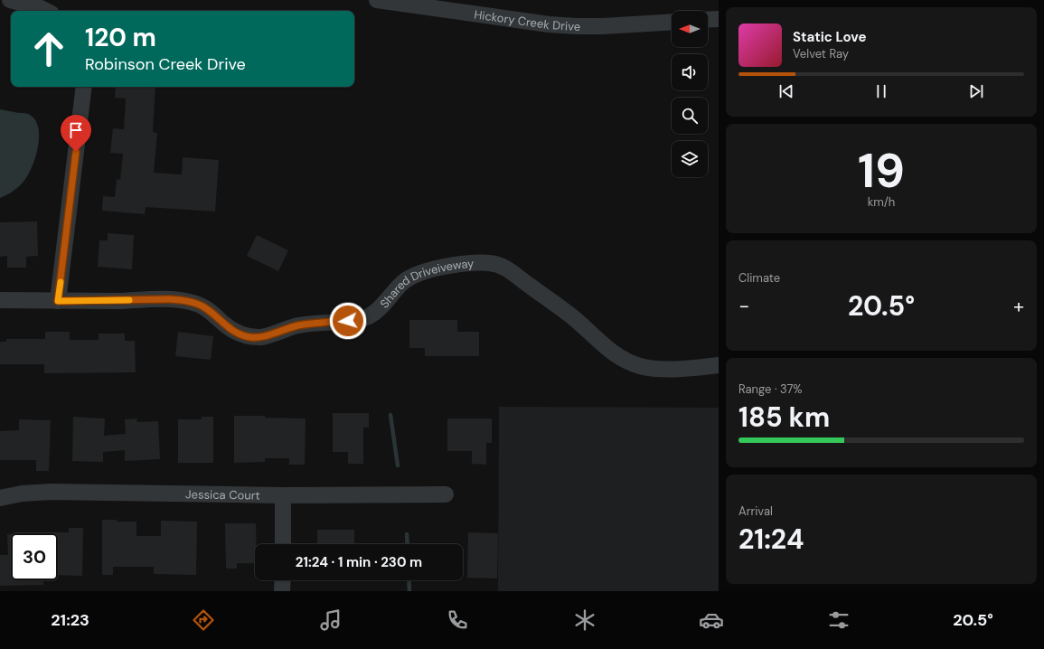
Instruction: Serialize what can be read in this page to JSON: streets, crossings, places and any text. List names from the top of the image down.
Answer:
{
  "streets": {
    "street": ["Hickory Creek Drive", "Shared Driveiveway", "Jessica Court"]
  },
  "north": "left",
  "page": {
    "turn": ["120 m", "Robinson Creek Drive"],
    "song": ["Static Love", "Velvet Ray"],
    "tile": [
      ["19", "km/h"],
      "Climate",
      ["Range · 37%", "185 km"],
      ["Arrival", "21:24"]
    ],
    "heat": ["−", "20.5°", "+"],
    "limit": "30",
    "trip": "21:24 · 1 min · 230 m",
    "tabs": ["21:23", "20.5°"]
  }
}
